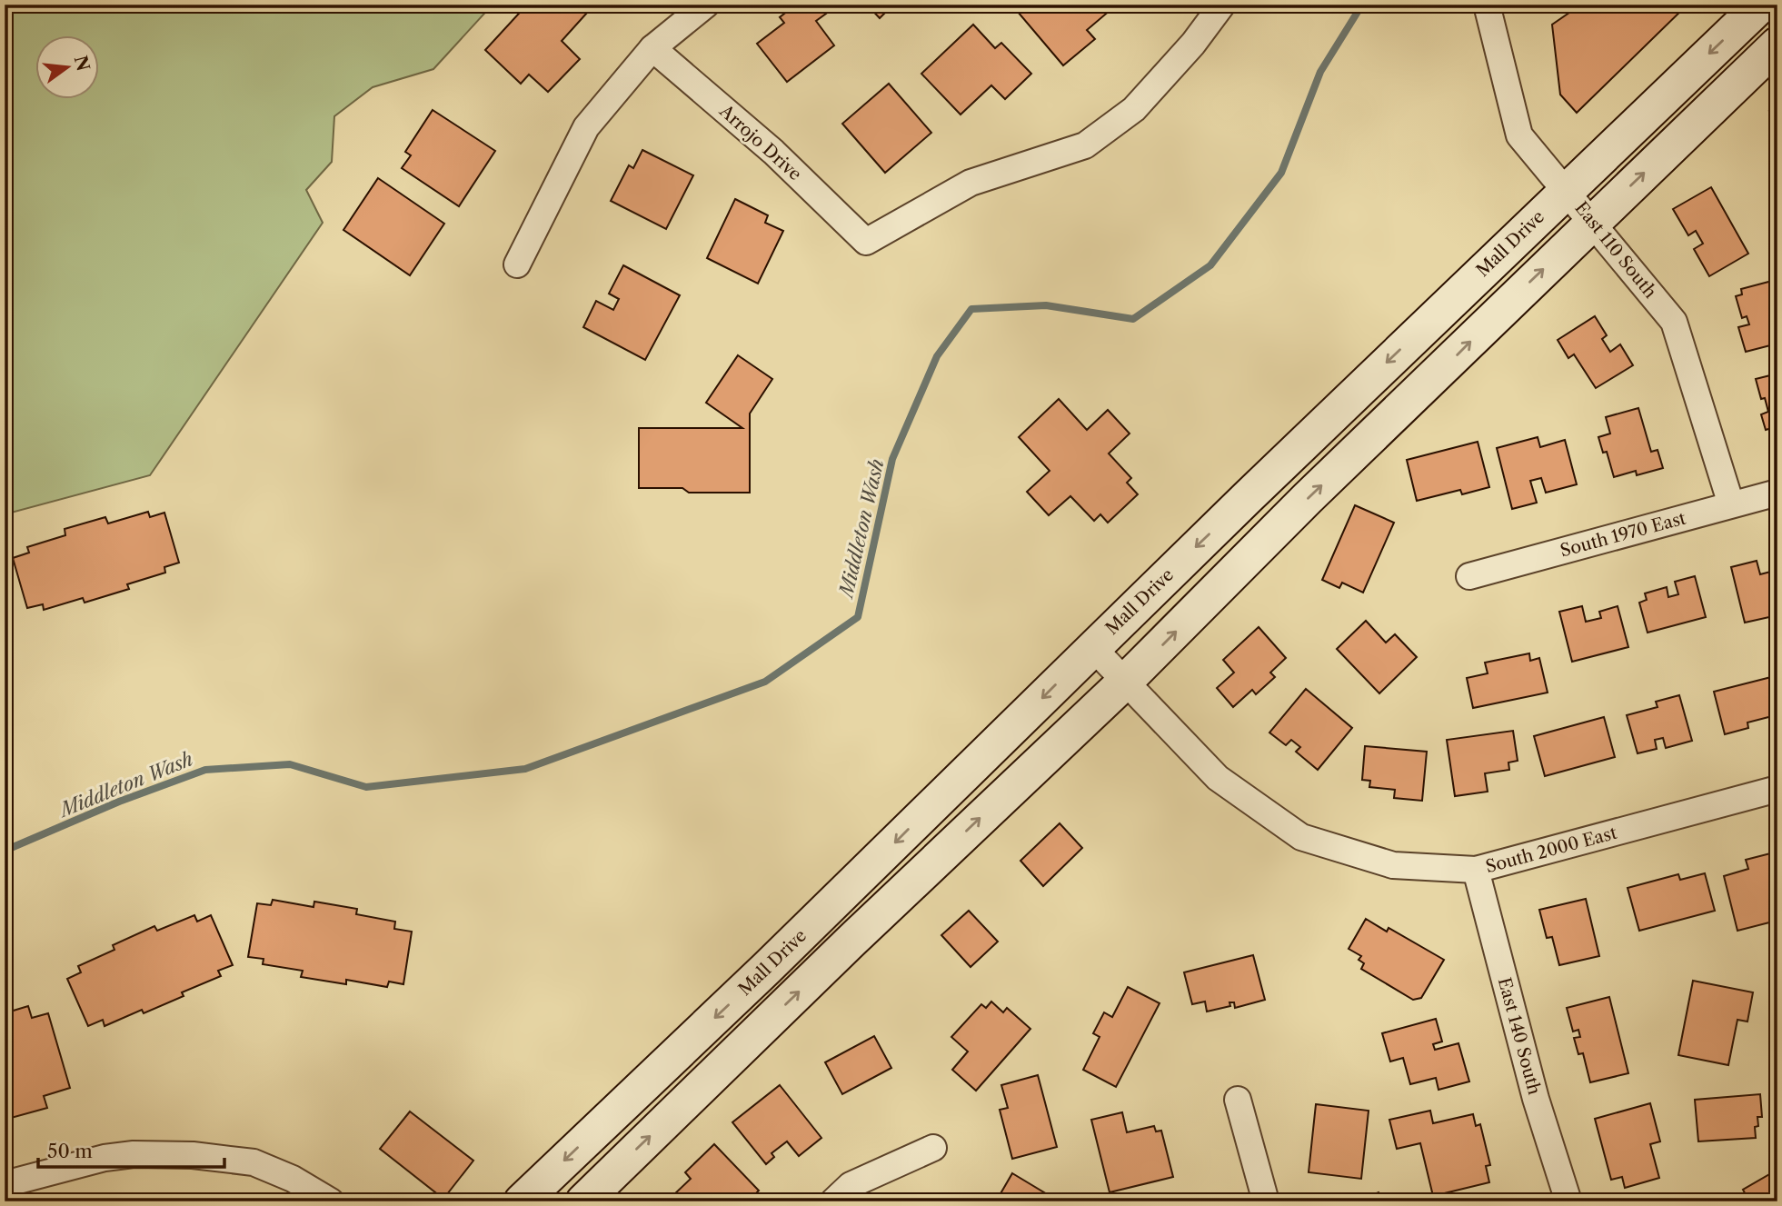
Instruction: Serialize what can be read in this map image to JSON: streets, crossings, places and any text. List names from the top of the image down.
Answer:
{
  "streets": {
    "main road": ["Mall Drive"],
    "street": [
      "Arrojo Drive",
      "East 110 South",
      "South 1970 East",
      "South 2000 East",
      "East 140 South"
    ]
  },
  "crossings": [
    ["Mall Drive", "East 110 South"],
    ["Mall Drive", "South 2000 East"],
    ["East 110 South", "South 1970 East"],
    ["South 2000 East", "East 140 South"]
  ],
  "water": ["Middleton Wash"],
  "scale_bar": "50 m",
  "north": "right"
}
